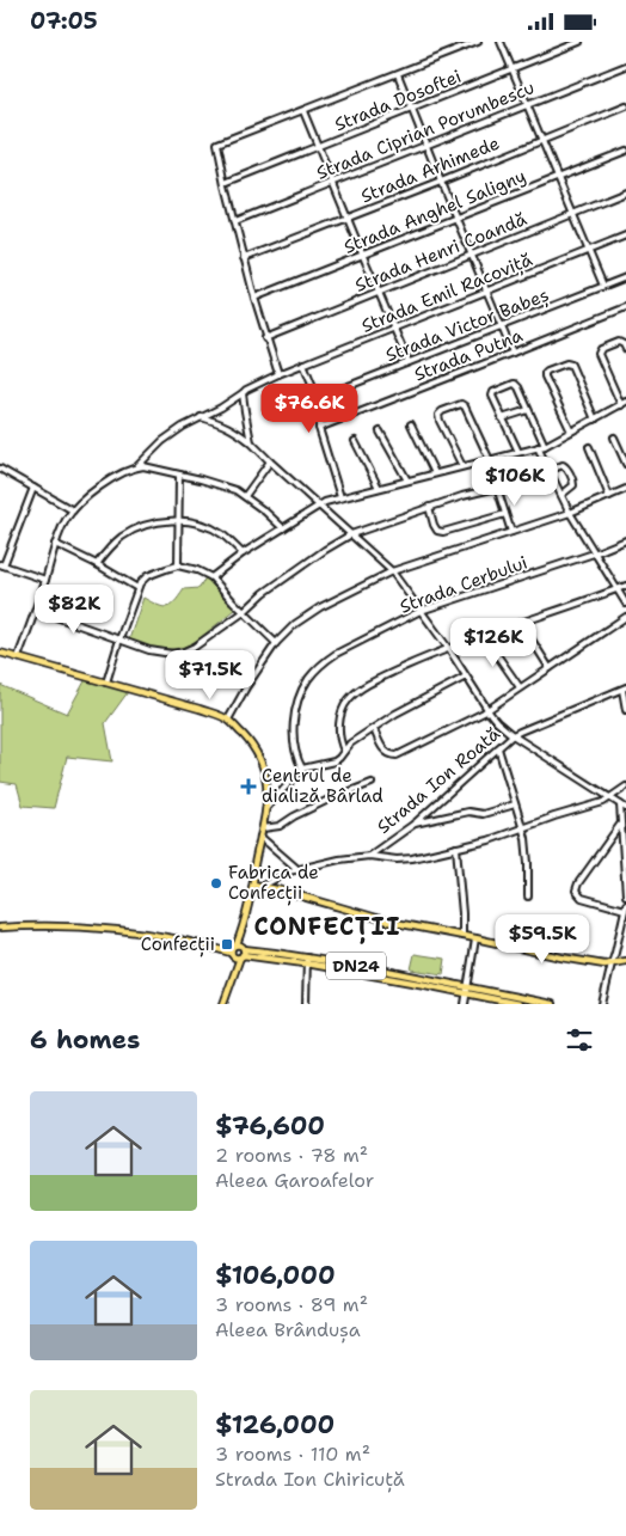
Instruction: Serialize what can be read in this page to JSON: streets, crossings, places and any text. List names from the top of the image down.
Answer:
{
  "streets": {
    "main road": ["DN24"],
    "street": [
      "Strada Dosoftei",
      "Strada Ciprian Porumbescu",
      "Strada Arhimede",
      "Strada Anghel Saligny",
      "Strada Henri Coandă",
      "Strada Emil Racoviță",
      "Strada Victor Babeș",
      "Strada Putna",
      "Strada Cerbului",
      "Strada Ion Roată"
    ]
  },
  "districts": ["CONFECȚII"],
  "places": {
    "health": ["Centrul de dializă Bârlad"],
    "other": ["Fabrica de Confecții"],
    "transit": ["Confecții"]
  },
  "page": {
    "status": "07:05",
    "price": [
      "$76.6K",
      "$106K",
      "$82K",
      "$126K",
      "$71.5K",
      "$59.5K"
    ],
    "heading": "6 homes",
    "list": [
      {
        "name": "$76,600",
        "note": "2 rooms · 78 m² · Aleea Garoafelor"
      },
      {
        "name": "$106,000",
        "note": "3 rooms · 89 m² · Aleea Brândușa"
      },
      {
        "name": "$126,000",
        "note": "3 rooms · 110 m² · Strada Ion Chiricuță"
      }
    ]
  }
}
